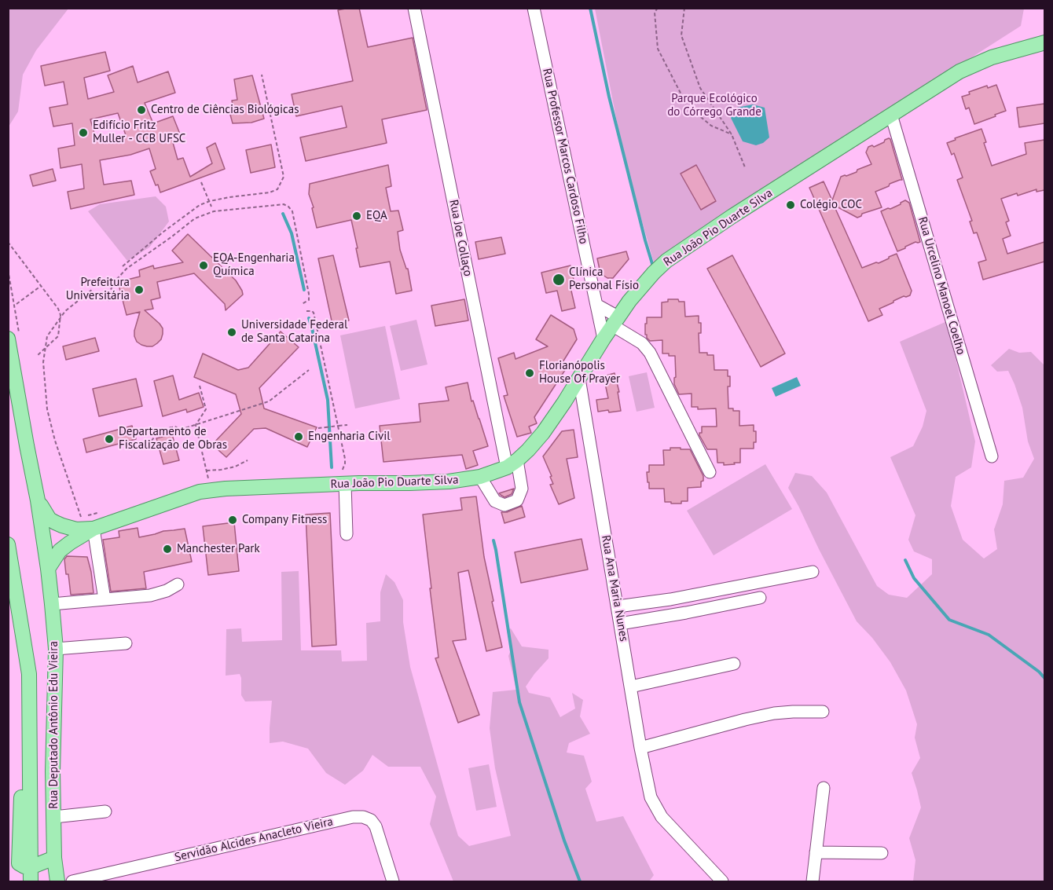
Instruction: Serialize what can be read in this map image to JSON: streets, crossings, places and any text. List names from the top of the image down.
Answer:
{
  "streets": {
    "main road": ["Rua João Pio Duarte Silva", "Rua Deputado Antônio Edu Vieira"],
    "street": [
      "Rua Professor Marcos Cardoso Filho",
      "Rua Joe Collaço",
      "Rua Urcelino Manoel Coelho",
      "Rua Ana Maria Nunes",
      "Servidão Alcides Anacleto Vieira"
    ]
  },
  "crossings": [
    ["Rua Professor Marcos Cardoso Filho", "Rua João Pio Duarte Silva"],
    ["Rua João Pio Duarte Silva", "Rua Joe Collaço"],
    ["Rua João Pio Duarte Silva", "Rua Urcelino Manoel Coelho"],
    ["Rua João Pio Duarte Silva", "Rua Ana Maria Nunes"],
    ["Rua João Pio Duarte Silva", "Rua Deputado Antônio Edu Vieira"]
  ],
  "parks": ["Parque Ecológico do Córrego Grande"],
  "places": [
    "Centro de Ciências Biológicas",
    "Edifício Fritz Muller - CCB UFSC",
    "Colégio COC",
    "EQA",
    "EQA-Engenharia Química",
    "Clínica Personal Físio",
    "Prefeitura Universitária",
    "Universidade Federal de Santa Catarina",
    "Florianópolis House Of Prayer",
    "Engenharia Civil",
    "Departamento de Fiscalização de Obras",
    "Company Fitness",
    "Manchester Park"
  ]
}
